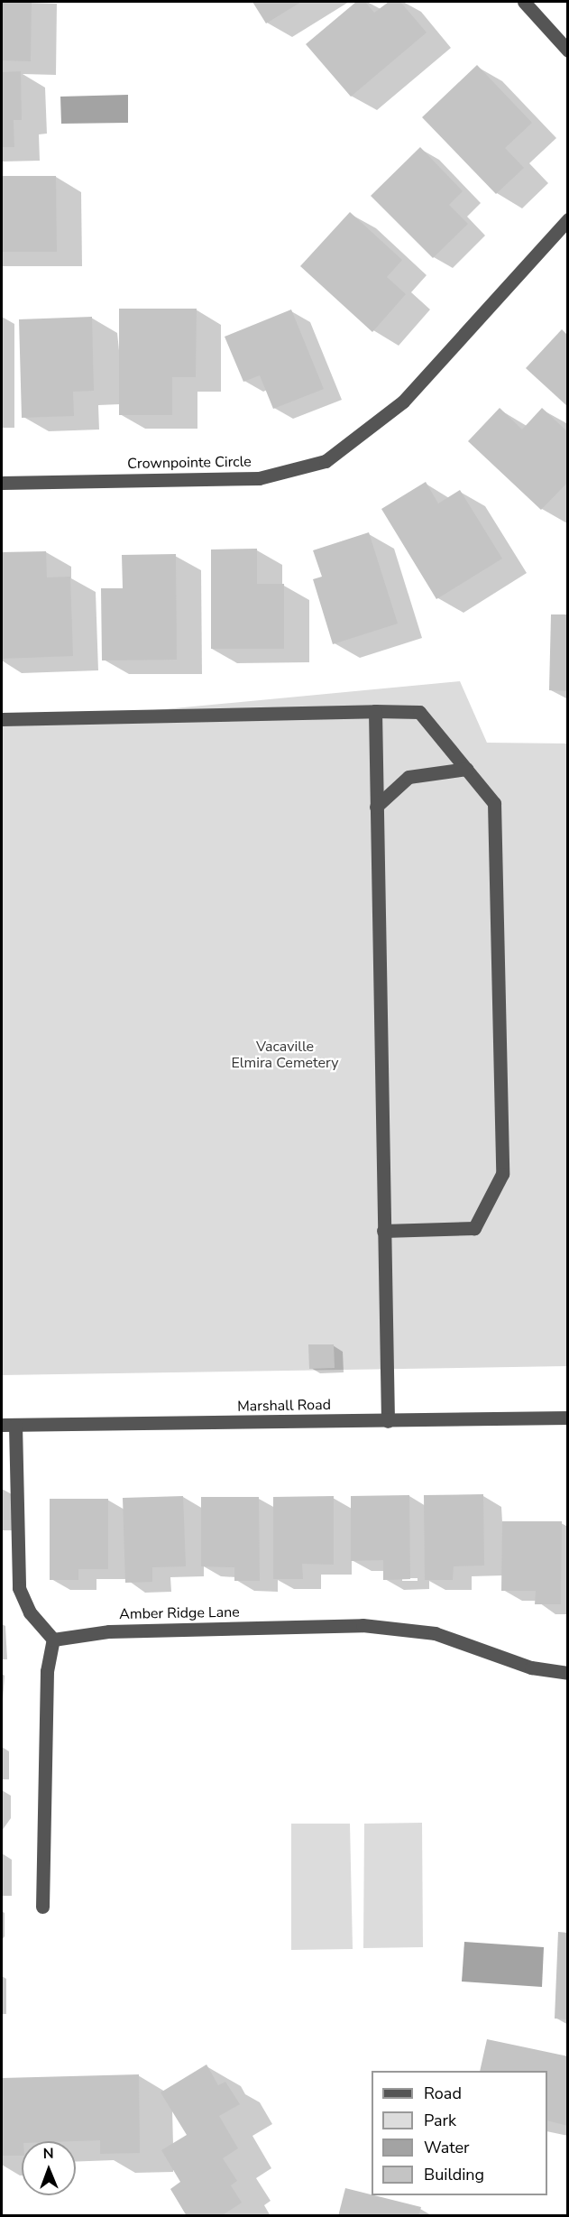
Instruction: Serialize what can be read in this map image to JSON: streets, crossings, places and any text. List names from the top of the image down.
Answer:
{
  "streets": {
    "street": ["Crownpointe Circle", "Marshall Road", "Amber Ridge Lane"]
  },
  "parks": ["Vacaville Elmira Cemetery"],
  "legend": [
    "Road",
    "Park",
    "Water",
    "Building"
  ],
  "north": "top"
}
